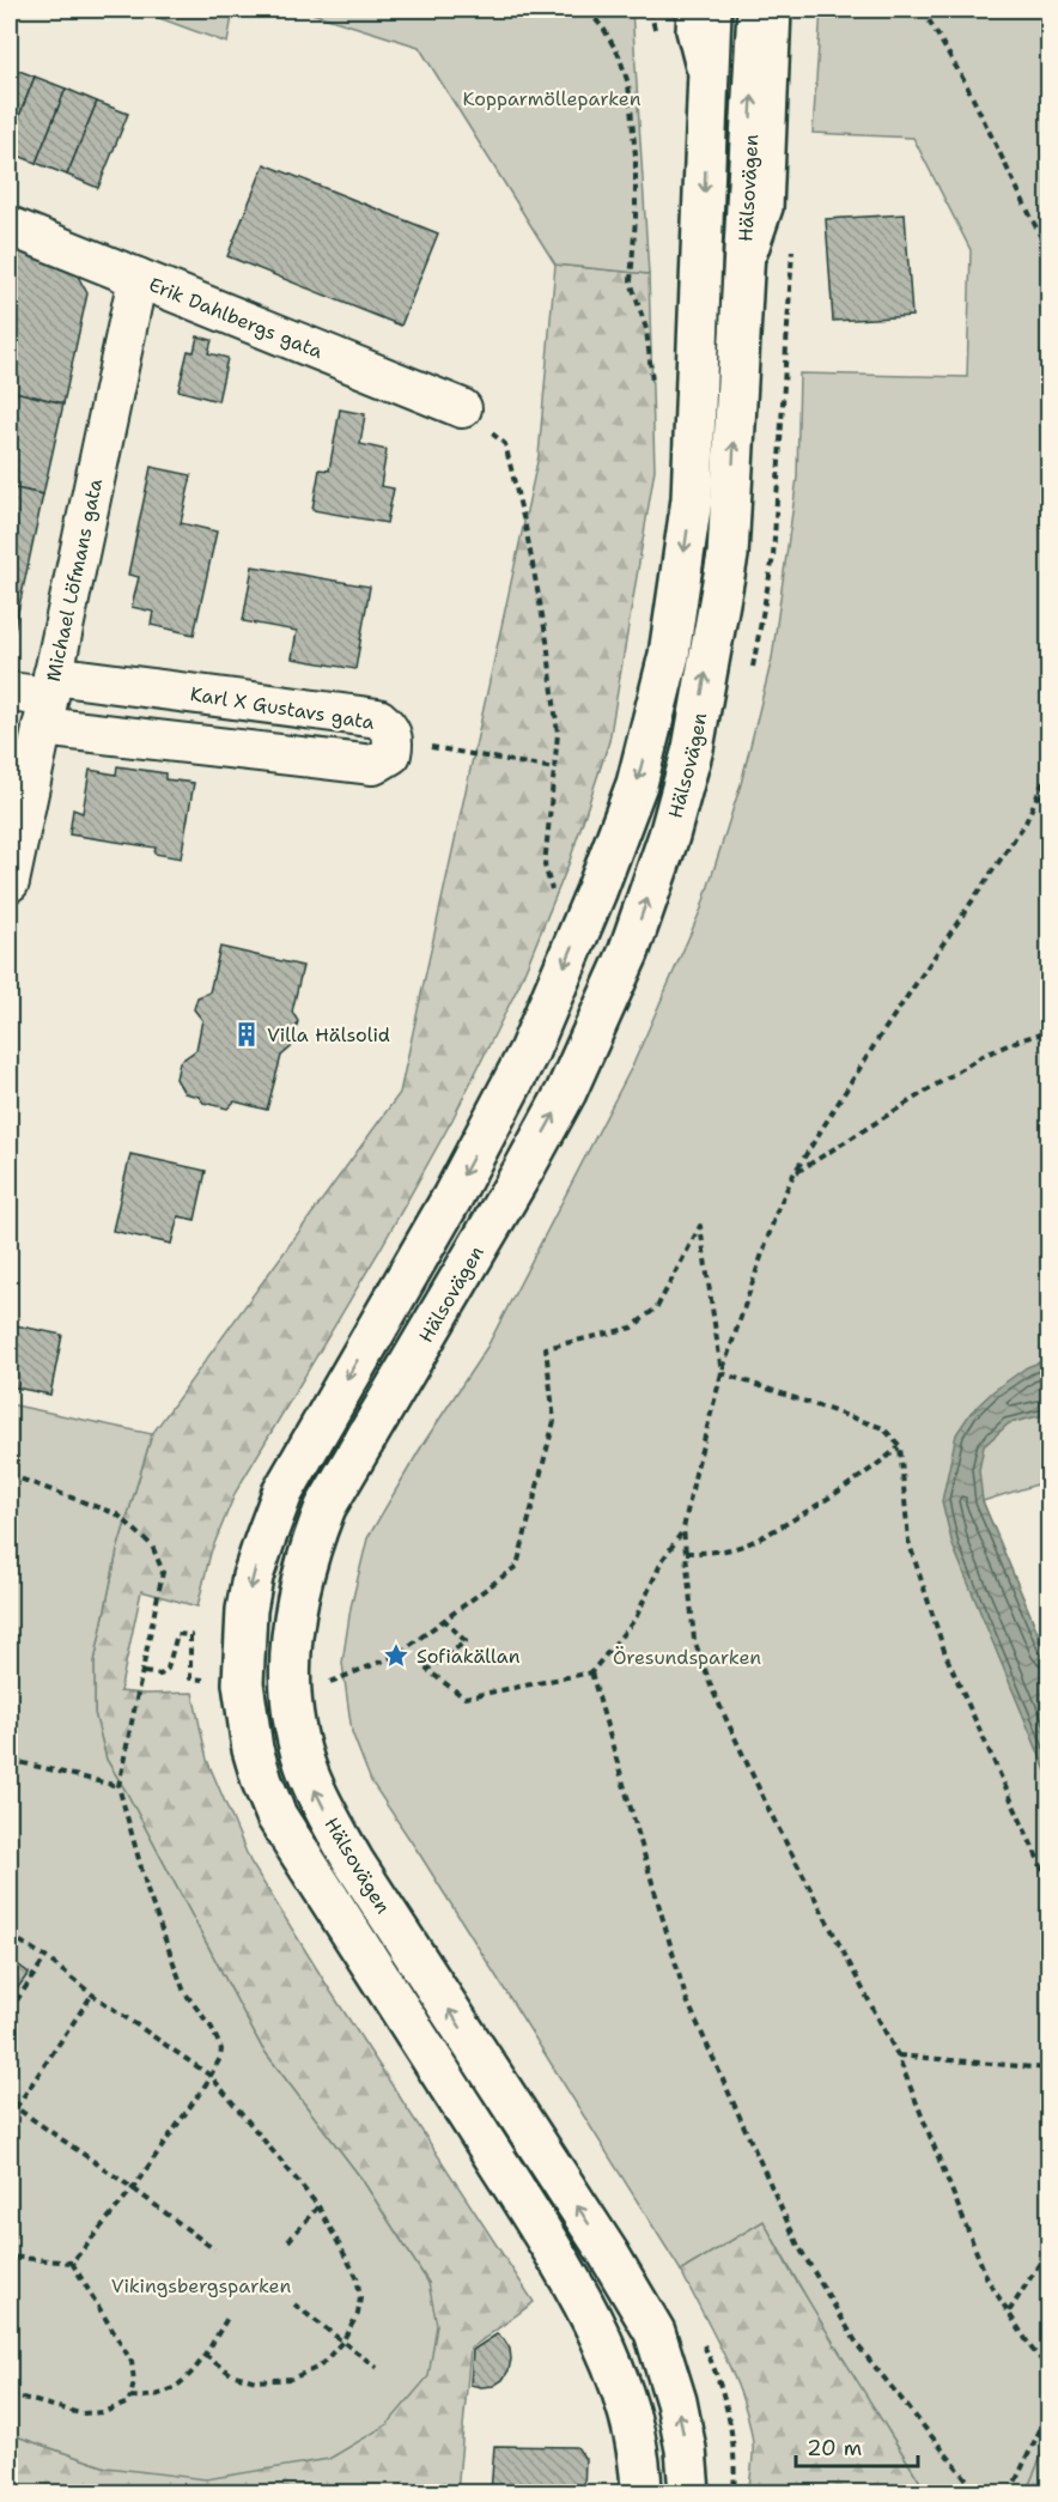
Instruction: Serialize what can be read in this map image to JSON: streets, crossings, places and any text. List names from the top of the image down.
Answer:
{
  "streets": {
    "main road": ["Hälsovägen"],
    "street": ["Erik Dahlbergs gata", "Michael Löfmans gata", "Karl X Gustavs gata"]
  },
  "crossings": [
    ["Erik Dahlbergs gata", "Michael Löfmans gata"],
    ["Michael Löfmans gata", "Karl X Gustavs gata"]
  ],
  "parks": ["Kopparmölleparken", "Öresundsparken", "Vikingsbergsparken"],
  "places": {
    "building": ["Villa Hälsolid"],
    "place": ["Sofiakällan"]
  },
  "scale_bar": "20 m"
}
